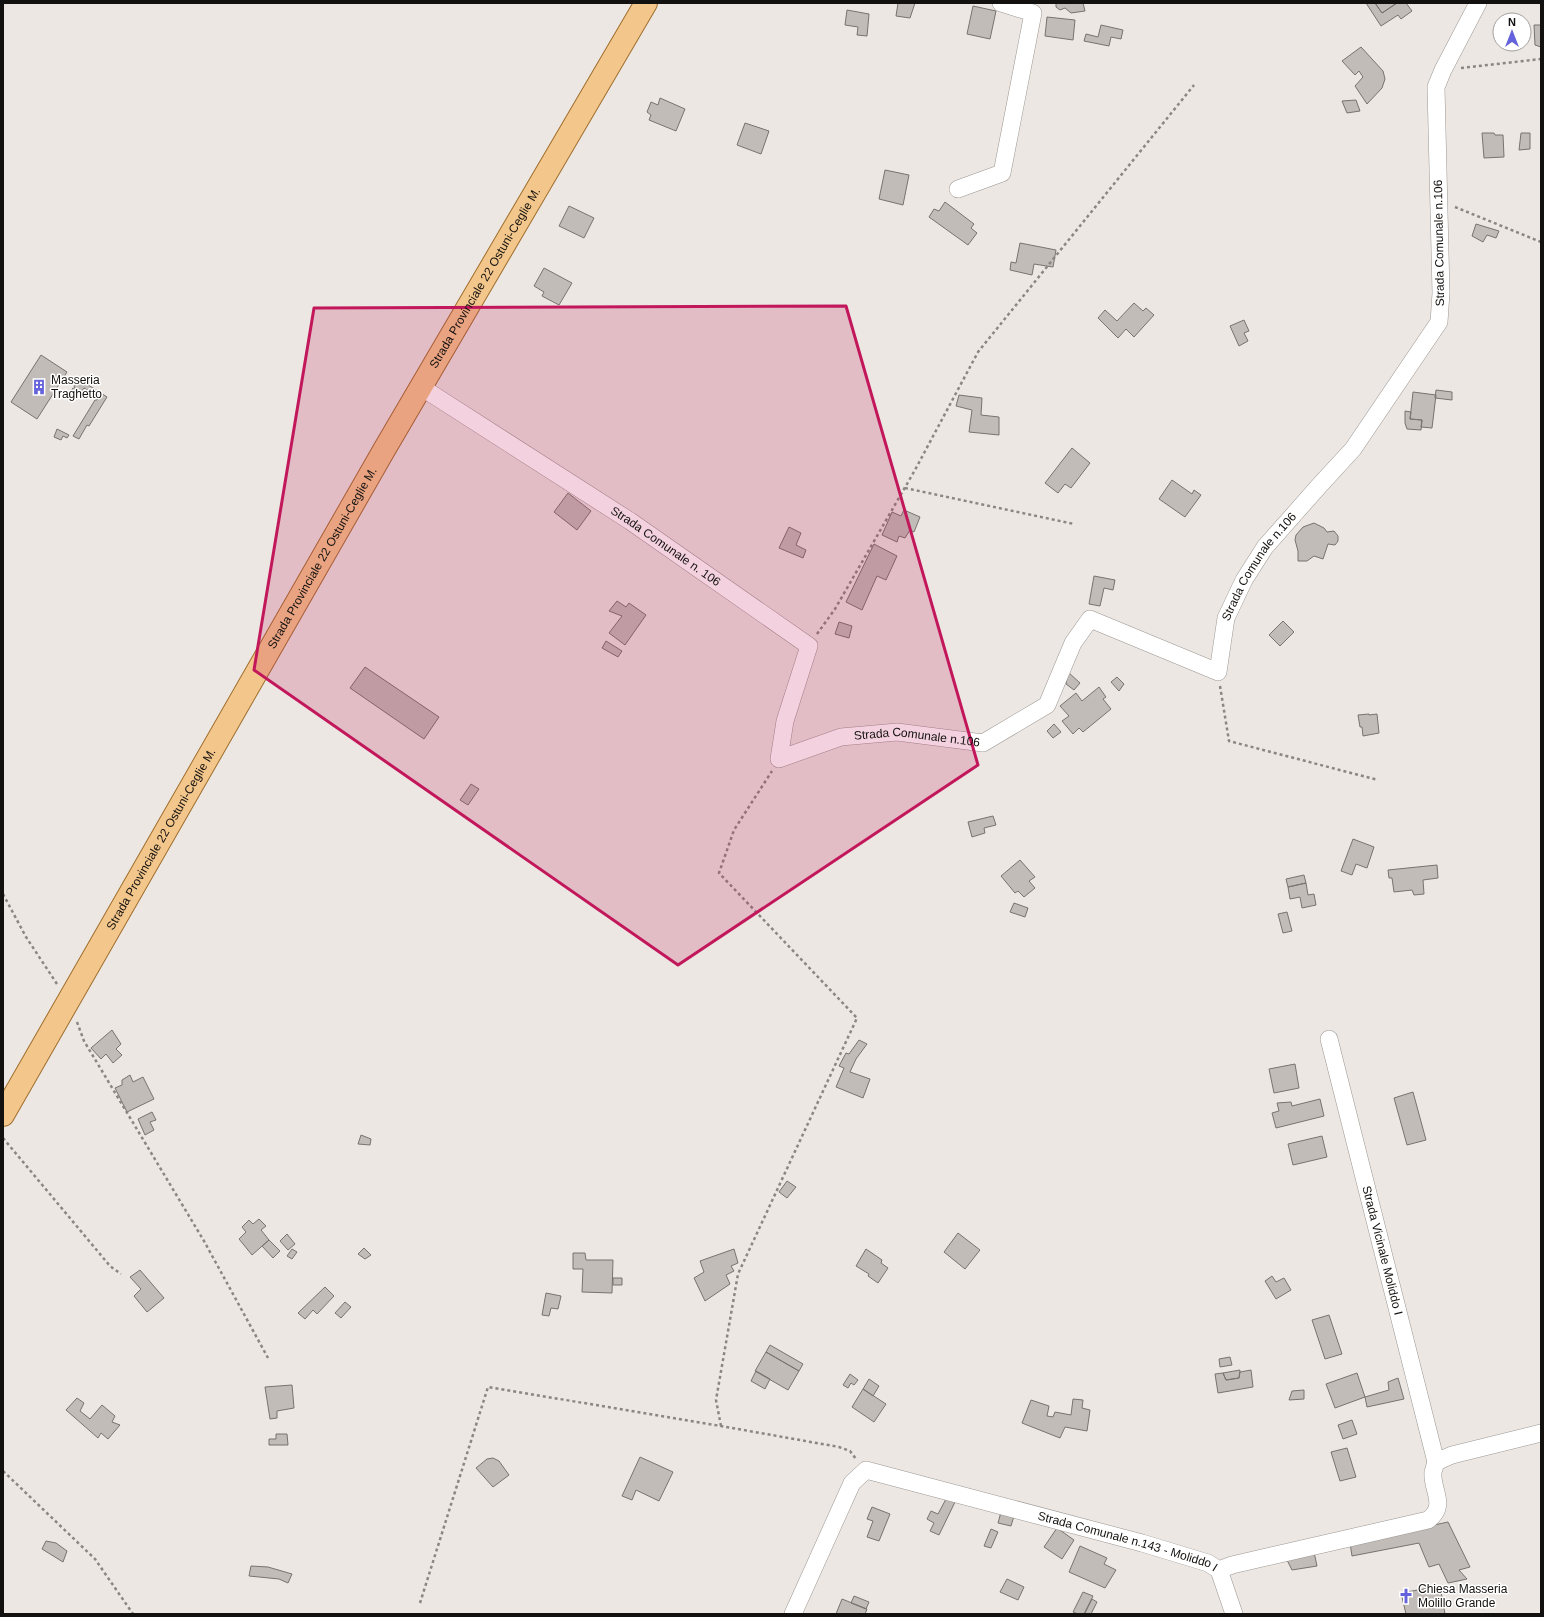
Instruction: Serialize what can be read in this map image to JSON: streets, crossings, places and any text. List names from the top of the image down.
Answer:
{
  "streets": {
    "main road": ["Strada Provinciale 22 Ostuni-Ceglie M."],
    "street": [
      "Strada Comunale n.106",
      "Strada Comunale n. 106",
      "Strada Vicinale Moliddo I",
      "Strada Comunale n.143 - Moliddo I"
    ]
  },
  "crossings": [
    ["Strada Provinciale 22 Ostuni-Ceglie M.", "Strada Comunale n. 106"],
    ["Strada Vicinale Moliddo I", "Strada Comunale n.143 - Moliddo I"]
  ],
  "places": {
    "building": ["Masseria Traghetto"],
    "church": ["Chiesa Masseria Molillo Grande"]
  },
  "north": "top"
}
